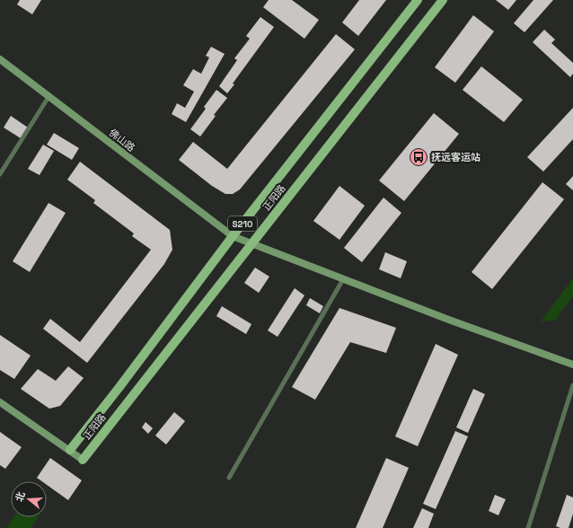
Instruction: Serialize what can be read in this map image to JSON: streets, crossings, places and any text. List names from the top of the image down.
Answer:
{
  "streets": {
    "main road": ["正阳路", "S210"],
    "street": ["佛山路"]
  },
  "crossings": [
    ["佛山路", "正阳路"]
  ],
  "places": {
    "bus stop": ["抚远客运站"]
  },
  "north": "left"
}
